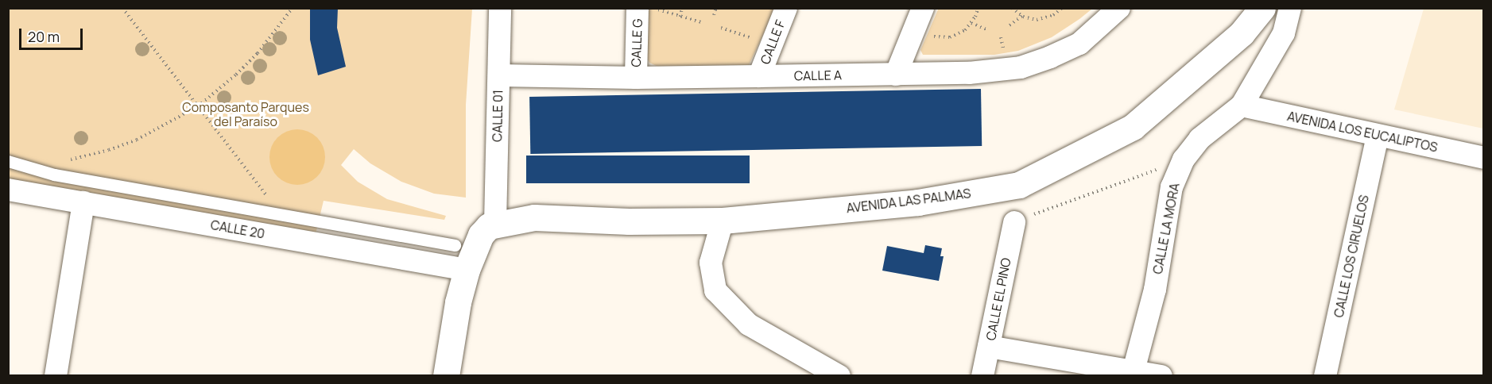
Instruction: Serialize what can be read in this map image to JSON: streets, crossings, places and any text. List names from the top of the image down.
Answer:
{
  "streets": {
    "main road": ["AVENIDA LAS PALMAS"],
    "street": [
      "CALLE F",
      "CALLE G",
      "CALLE A",
      "CALLE 01",
      "AVENIDA LOS EUCALIPTOS",
      "CALLE LA MORA",
      "CALLE 20",
      "CALLE LOS CIRUELOS",
      "CALLE EL PINO"
    ]
  },
  "crossings": [
    ["CALLE F", "CALLE A"],
    ["CALLE G", "CALLE A"],
    ["CALLE A", "CALLE 01"],
    ["CALLE 01", "AVENIDA LAS PALMAS"],
    ["AVENIDA LOS EUCALIPTOS", "CALLE LA MORA"],
    ["AVENIDA LOS EUCALIPTOS", "CALLE LOS CIRUELOS"]
  ],
  "parks": ["Composanto Parques del Paraíso"],
  "scale_bar": "20 m"
}
